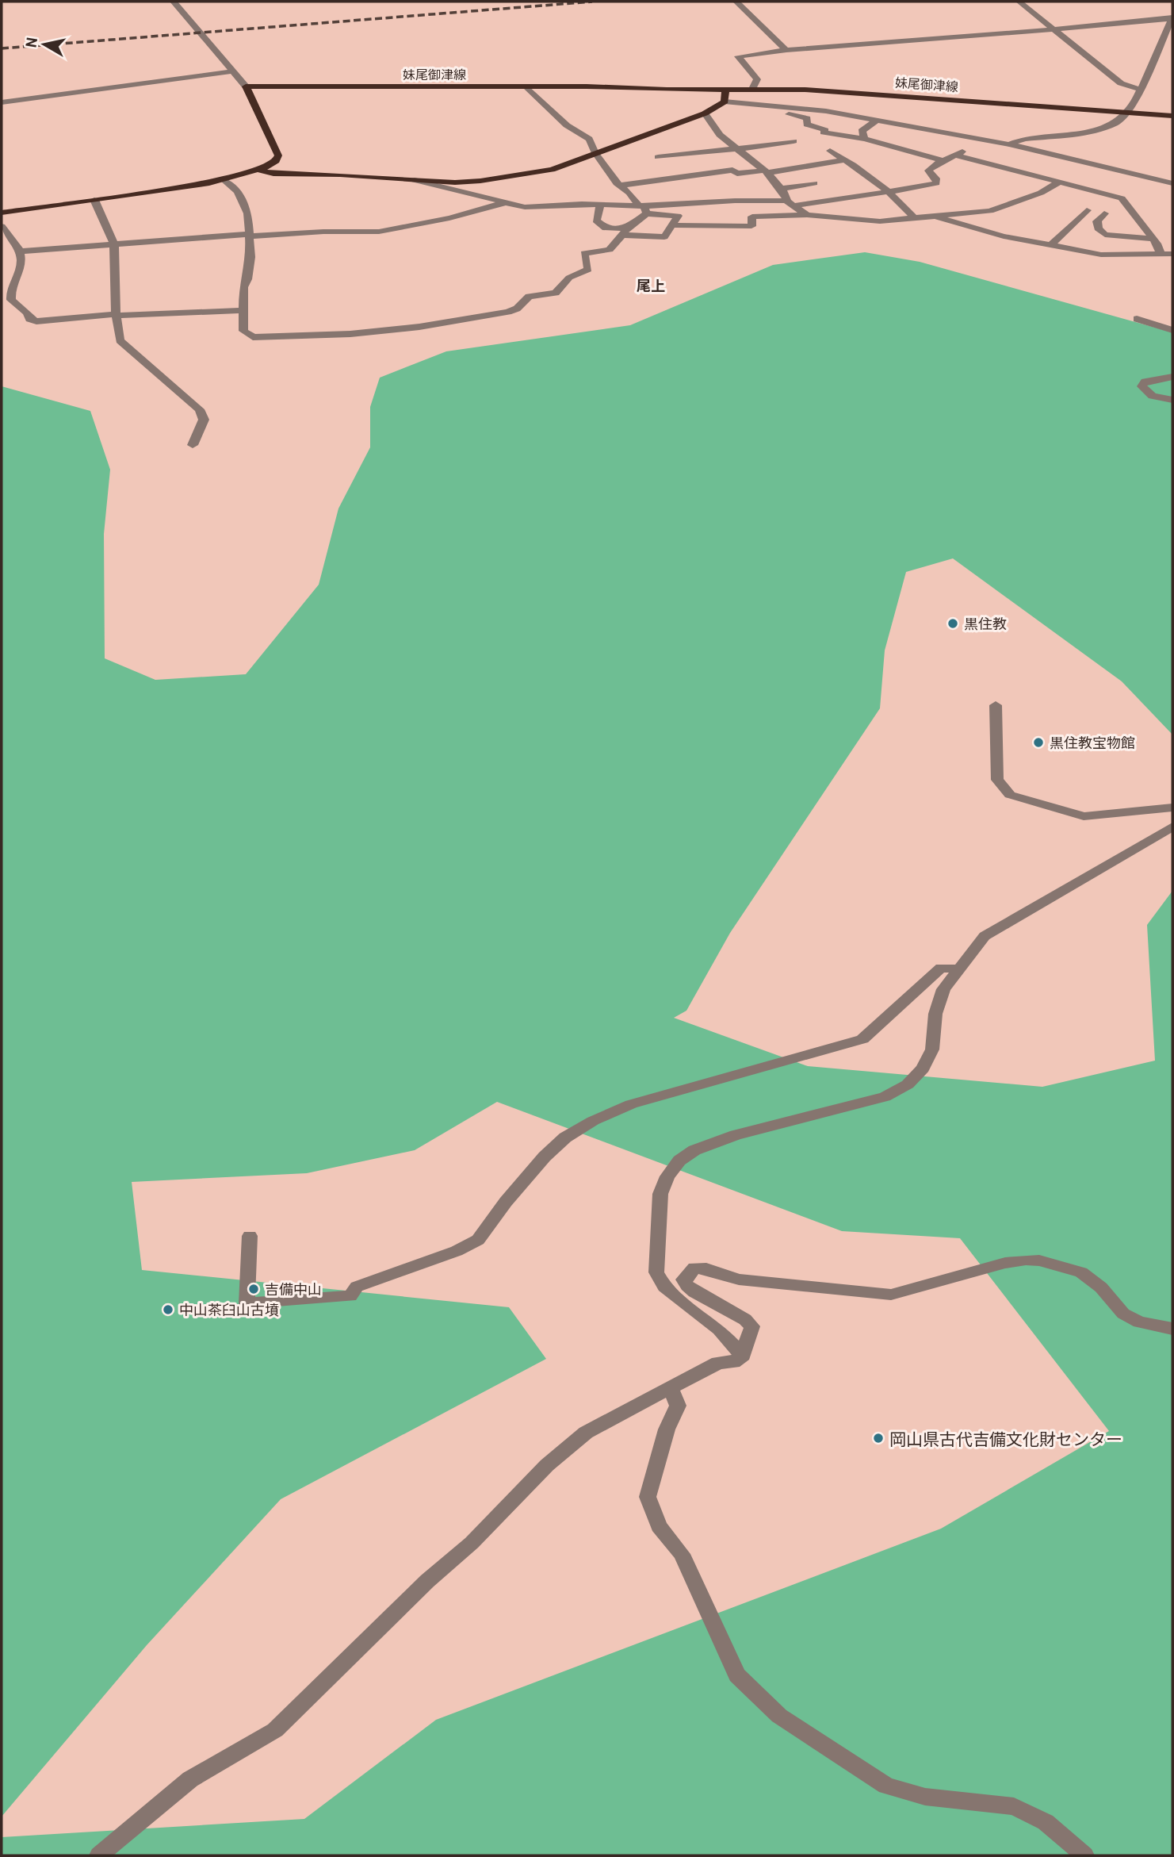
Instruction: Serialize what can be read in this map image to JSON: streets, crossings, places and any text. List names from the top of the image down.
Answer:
{
  "streets": {
    "main road": ["妹尾御津線"]
  },
  "districts": ["尾上"],
  "places": [
    "黒住教",
    "黒住教宝物館",
    "吉備中山",
    "中山茶臼山古墳",
    "岡山県古代吉備文化財センター"
  ],
  "north": "left"
}
